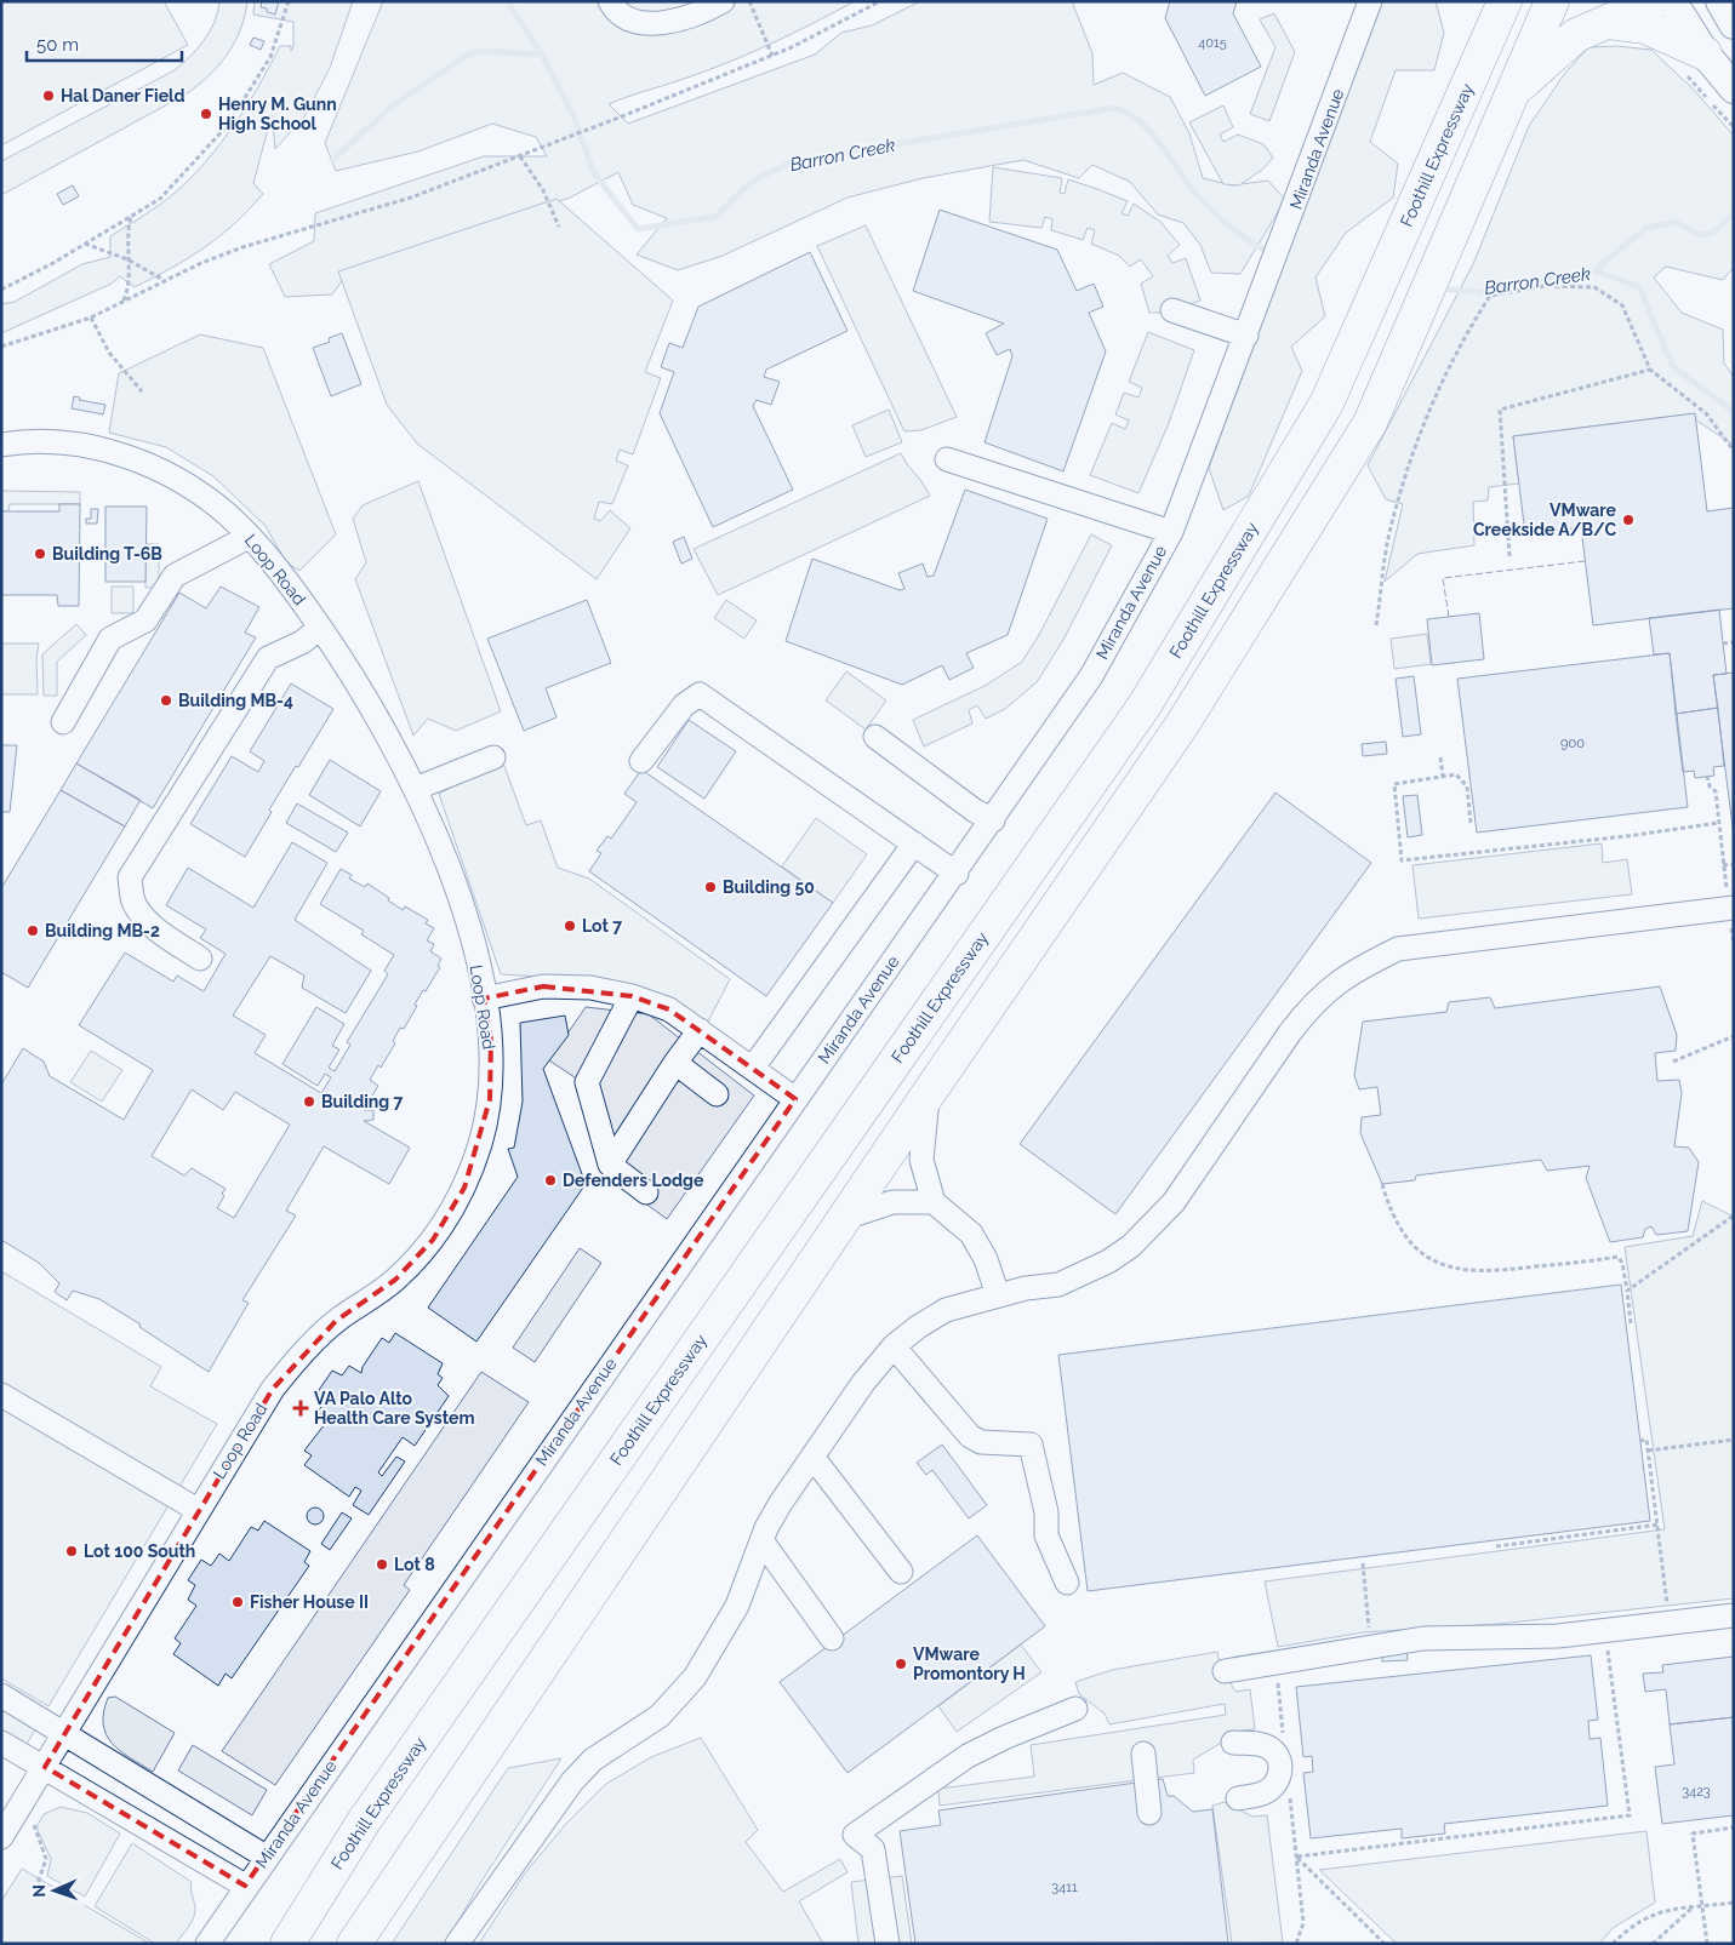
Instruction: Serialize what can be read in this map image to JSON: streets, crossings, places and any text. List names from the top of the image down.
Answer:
{
  "streets": {
    "highway": ["Foothill Expressway"],
    "street": ["Miranda Avenue", "Loop Road"]
  },
  "water": ["Barron Creek"],
  "places": {
    "other": [
      "Hal Daner Field",
      "Henry M. Gunn High School",
      "VMware Creekside A/B/C",
      "Building T-6B",
      "Building MB-4",
      "Building 50",
      "Lot 7",
      "Building MB-2",
      "Building 7",
      "Defenders Lodge",
      "Lot 100 South",
      "Lot 8",
      "Fisher House II",
      "VMware Promontory H"
    ],
    "health": ["VA Palo Alto Health Care System"]
  },
  "house_numbers": [
    "4015",
    "900",
    "3423",
    "3411"
  ],
  "scale_bar": "50 m",
  "north": "left"
}
